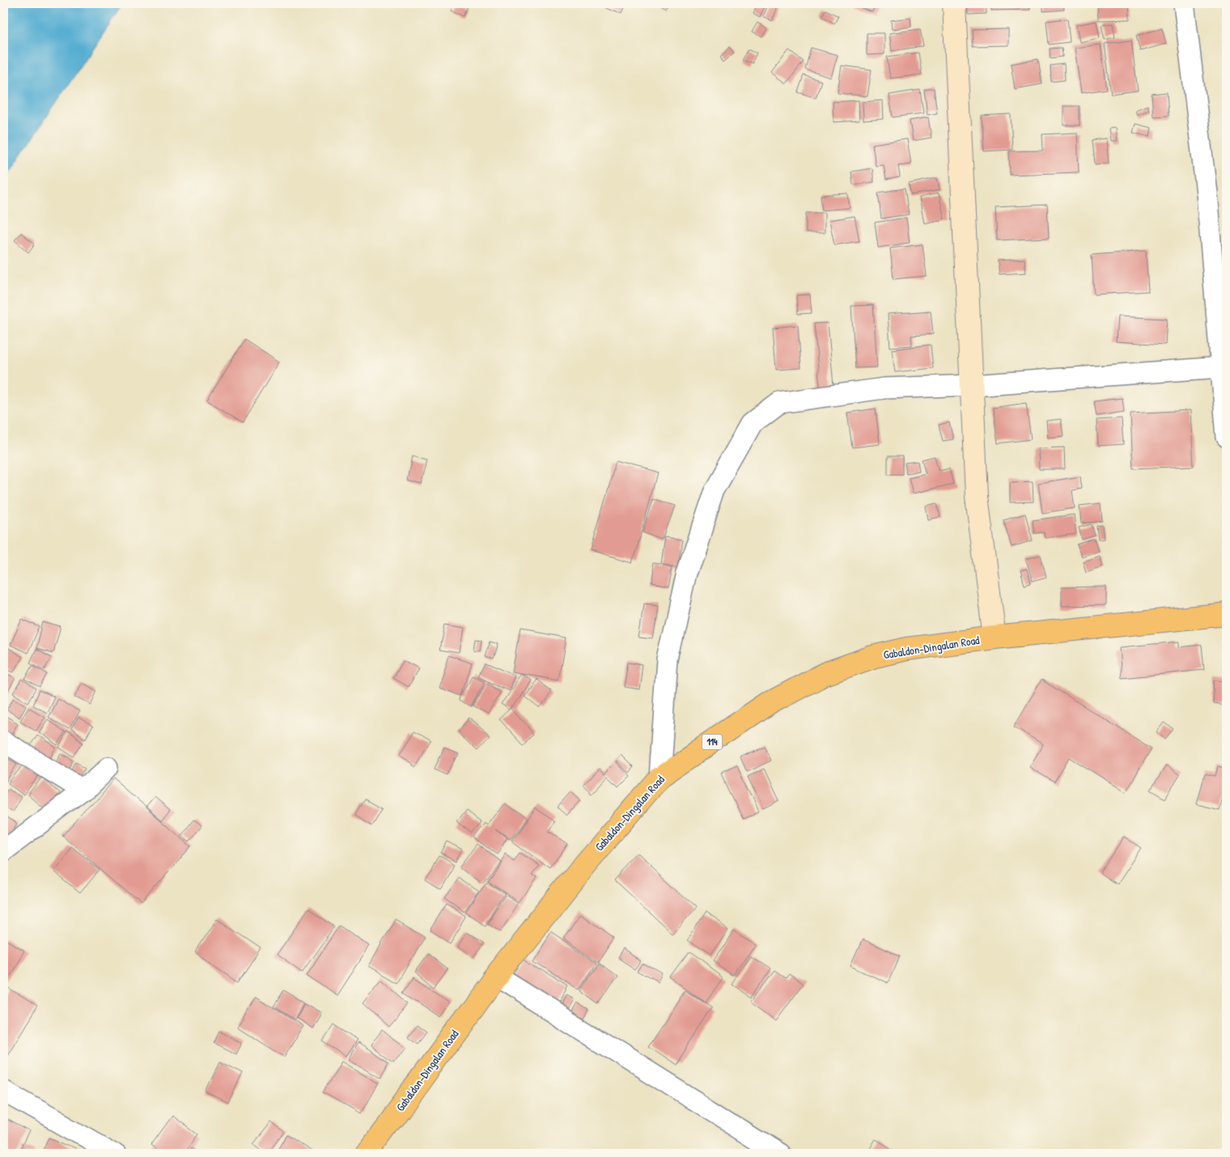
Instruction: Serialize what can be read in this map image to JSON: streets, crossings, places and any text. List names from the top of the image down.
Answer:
{
  "streets": {
    "main road": ["Gabaldon-Dingalan Road", "114"]
  }
}
